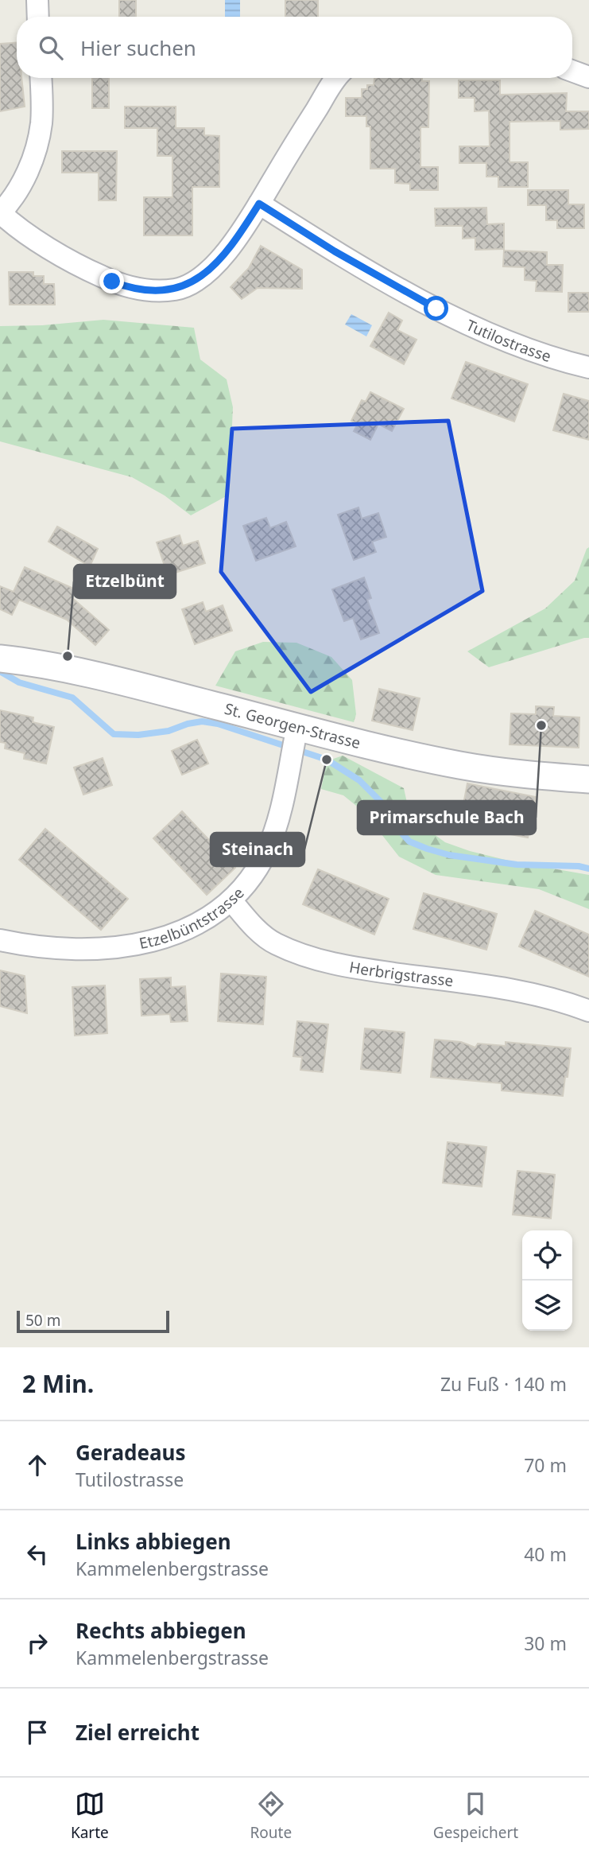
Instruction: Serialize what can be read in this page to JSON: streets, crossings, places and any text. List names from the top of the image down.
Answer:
{
  "streets": {
    "street": [
      "Tutilostrasse",
      "St. Georgen-Strasse",
      "Etzelbüntstrasse",
      "Herbrigstrasse"
    ]
  },
  "crossings": [
    ["St. Georgen-Strasse", "Etzelbüntstrasse"],
    ["Etzelbüntstrasse", "Herbrigstrasse"]
  ],
  "places": ["Etzelbünt", "Primarschule Bach", "Steinach"],
  "scale_bar": "50 m",
  "page": {
    "search": "Hier suchen",
    "scale": "50 m",
    "heading": ["2 Min.", "Zu Fuß · 140 m"],
    "list": [
      ["Geradeaus", "Tutilostrasse", "70 m"],
      ["Links abbiegen", "Kammelenbergstrasse", "40 m"],
      ["Rechts abbiegen", "Kammelenbergstrasse", "30 m"],
      "Ziel erreicht"
    ],
    "nav": ["Karte", "Route", "Gespeichert"]
  }
}
